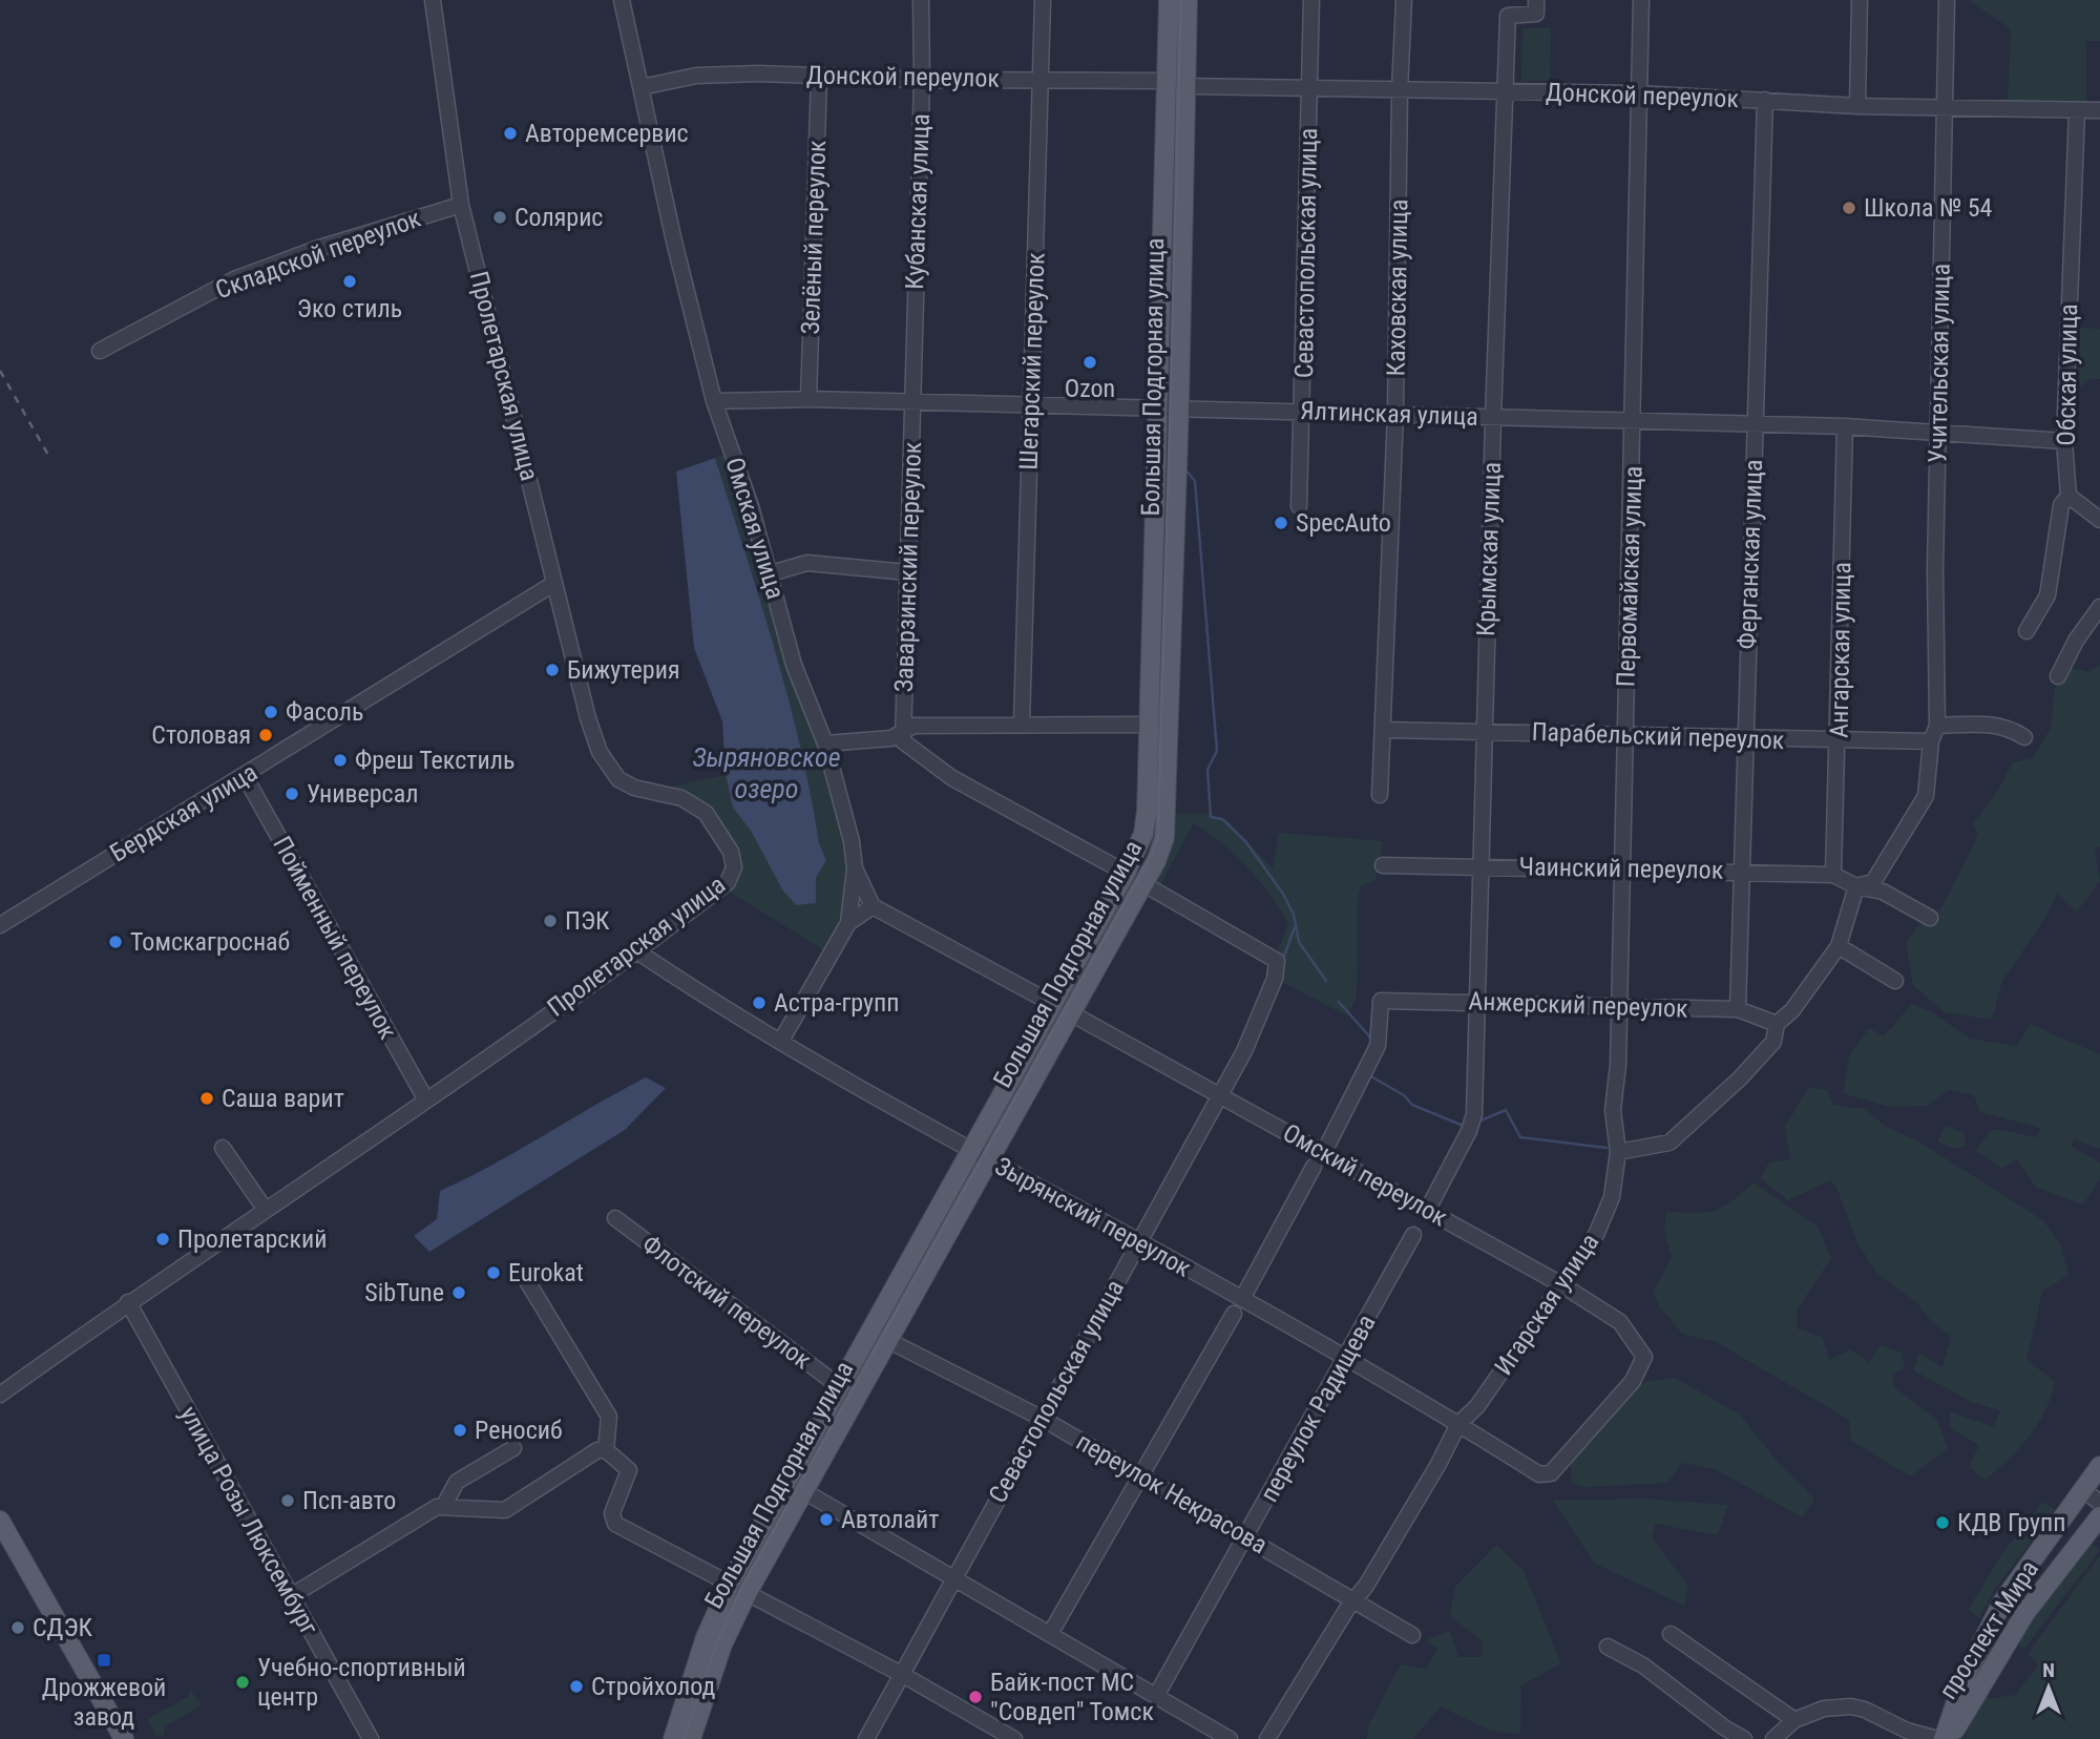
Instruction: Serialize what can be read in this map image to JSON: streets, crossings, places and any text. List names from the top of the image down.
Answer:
{
  "streets": {
    "main road": ["Большая Подгорная улица", "проспект Мира"],
    "street": [
      "Донской переулок",
      "Кубанская улица",
      "Зелёный переулок",
      "Севастопольская улица",
      "Складской переулок",
      "Каховская улица",
      "Шегарский переулок",
      "Учительская улица",
      "Обская улица",
      "Пролетарская улица",
      "Ялтинская улица",
      "Омская улица",
      "Крымская улица",
      "Ферганская улица",
      "Заварзинский переулок",
      "Первомайская улица",
      "Ангарская улица",
      "Парабельский переулок",
      "Бердская улица",
      "Чаинский переулок",
      "Пойменный переулок",
      "Анжерский переулок",
      "Омский переулок",
      "Зырянский переулок",
      "Флотский переулок",
      "Игарская улица",
      "переулок Радищева",
      "переулок Некрасова",
      "улица Розы Люксембург"
    ]
  },
  "crossings": [
    ["Донской переулок", "Кубанская улица"],
    ["Донской переулок", "Зелёный переулок"],
    ["Донской переулок", "Севастопольская улица"],
    ["Донской переулок", "Каховская улица"],
    ["Донской переулок", "Шегарский переулок"],
    ["Донской переулок", "Учительская улица"],
    ["Донской переулок", "Обская улица"],
    ["Донской переулок", "Большая Подгорная улица"],
    ["Донской переулок", "Омская улица"],
    ["Донской переулок", "Крымская улица"],
    ["Донской переулок", "Ферганская улица"],
    ["Донской переулок", "Первомайская улица"],
    ["Кубанская улица", "Ялтинская улица"],
    ["Кубанская улица", "Заварзинский переулок"],
    ["Зелёный переулок", "Ялтинская улица"],
    ["Севастопольская улица", "Большая Подгорная улица"],
    ["Севастопольская улица", "Ялтинская улица"],
    ["Севастопольская улица", "Омский переулок"],
    ["Севастопольская улица", "Зырянский переулок"],
    ["Севастопольская улица", "переулок Некрасова"],
    ["Складской переулок", "Пролетарская улица"],
    ["Каховская улица", "Ялтинская улица"],
    ["Каховская улица", "Парабельский переулок"],
    ["Шегарский переулок", "Ялтинская улица"],
    ["Учительская улица", "Ялтинская улица"],
    ["Обская улица", "Ялтинская улица"],
    ["Пролетарская улица", "Бердская улица"],
    ["Пролетарская улица", "Пойменный переулок"],
    ["Пролетарская улица", "Зырянский переулок"],
    ["Пролетарская улица", "улица Розы Люксембург"],
    ["Большая Подгорная улица", "Ялтинская улица"],
    ["Большая Подгорная улица", "Омский переулок"],
    ["Большая Подгорная улица", "Зырянский переулок"],
    ["Большая Подгорная улица", "Флотский переулок"],
    ["Большая Подгорная улица", "переулок Некрасова"],
    ["Ялтинская улица", "Омская улица"],
    ["Ялтинская улица", "Крымская улица"],
    ["Ялтинская улица", "Ферганская улица"],
    ["Ялтинская улица", "Заварзинский переулок"],
    ["Ялтинская улица", "Первомайская улица"],
    ["Ялтинская улица", "Ангарская улица"],
    ["Омская улица", "Зырянский переулок"],
    ["Крымская улица", "Парабельский переулок"],
    ["Крымская улица", "Чаинский переулок"],
    ["Крымская улица", "Анжерский переулок"],
    ["Крымская улица", "Омский переулок"],
    ["Ферганская улица", "Парабельский переулок"],
    ["Ферганская улица", "Чаинский переулок"],
    ["Ферганская улица", "Анжерский переулок"],
    ["Первомайская улица", "Парабельский переулок"],
    ["Первомайская улица", "Чаинский переулок"],
    ["Первомайская улица", "Анжерский переулок"],
    ["Первомайская улица", "Игарская улица"],
    ["Ангарская улица", "Парабельский переулок"],
    ["Ангарская улица", "Чаинский переулок"],
    ["Бердская улица", "Пойменный переулок"],
    ["Анжерский переулок", "Омский переулок"],
    ["Омский переулок", "Зырянский переулок"],
    ["Омский переулок", "Игарская улица"],
    ["Зырянский переулок", "Игарская улица"],
    ["Зырянский переулок", "переулок Радищева"],
    ["Игарская улица", "переулок Некрасова"],
    ["переулок Радищева", "переулок Некрасова"]
  ],
  "water": ["Зыряновское озеро"],
  "places": {
    "other": [
      "Авторемсервис",
      "Школа № 54",
      "Солярис",
      "Эко стиль",
      "Ozon",
      "SpecAuto",
      "Бижутерия",
      "Фасоль",
      "Столовая",
      "Фреш Текстиль",
      "Универсал",
      "ПЭК",
      "Томскагроснаб",
      "Астра-групп",
      "Саша варит",
      "Пролетарский",
      "Eurokat",
      "SibTune",
      "Реносиб",
      "Псп-авто",
      "Автолайт",
      "КДВ Групп",
      "СДЭК",
      "Учебно-спортивный центр",
      "Стройхолод",
      "Байк-пост MC \"Совдеп\" Томск"
    ],
    "transit": ["Дрожжевой завод"]
  },
  "north": "top"
}
